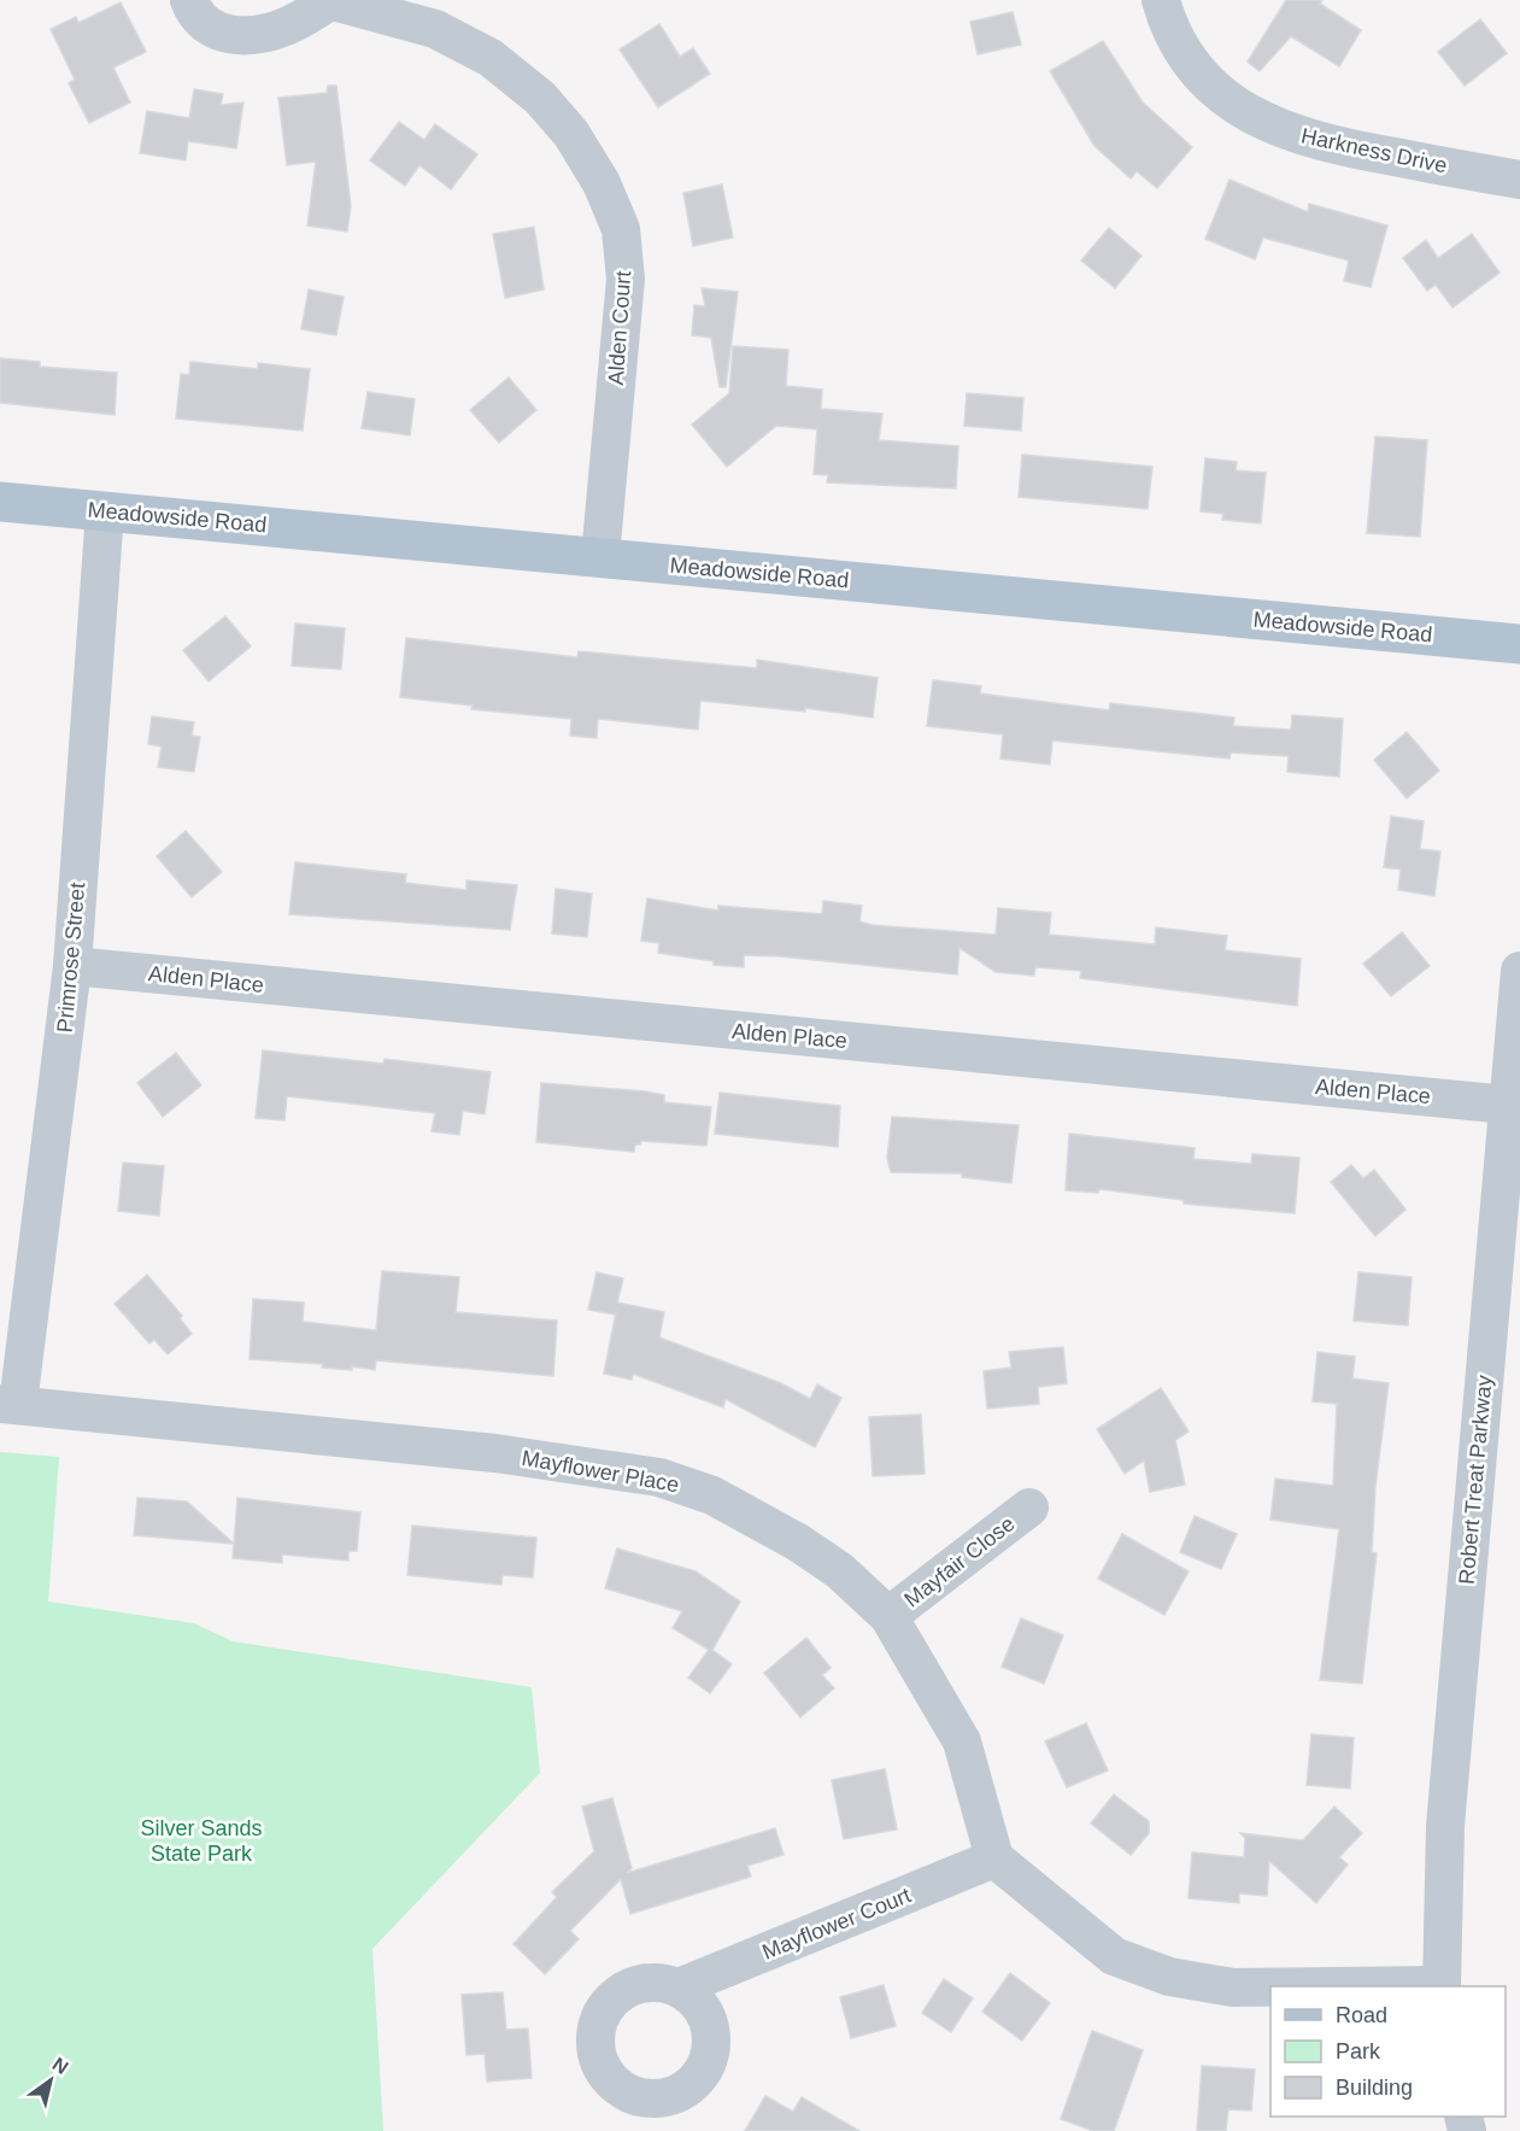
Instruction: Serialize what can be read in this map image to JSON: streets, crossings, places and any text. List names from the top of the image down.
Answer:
{
  "streets": {
    "main road": ["Meadowside Road"],
    "street": [
      "Harkness Drive",
      "Alden Court",
      "Primrose Street",
      "Alden Place",
      "Mayflower Place",
      "Robert Treat Parkway",
      "Mayfair Close",
      "Mayflower Court"
    ]
  },
  "crossings": [
    ["Alden Court", "Meadowside Road"],
    ["Meadowside Road", "Primrose Street"],
    ["Primrose Street", "Alden Place"],
    ["Primrose Street", "Mayflower Place"],
    ["Alden Place", "Robert Treat Parkway"],
    ["Mayflower Place", "Mayfair Close"],
    ["Mayflower Place", "Mayflower Court"]
  ],
  "parks": ["Silver Sands State Park"],
  "legend": ["Road", "Park", "Building"],
  "north": "top right"
}
